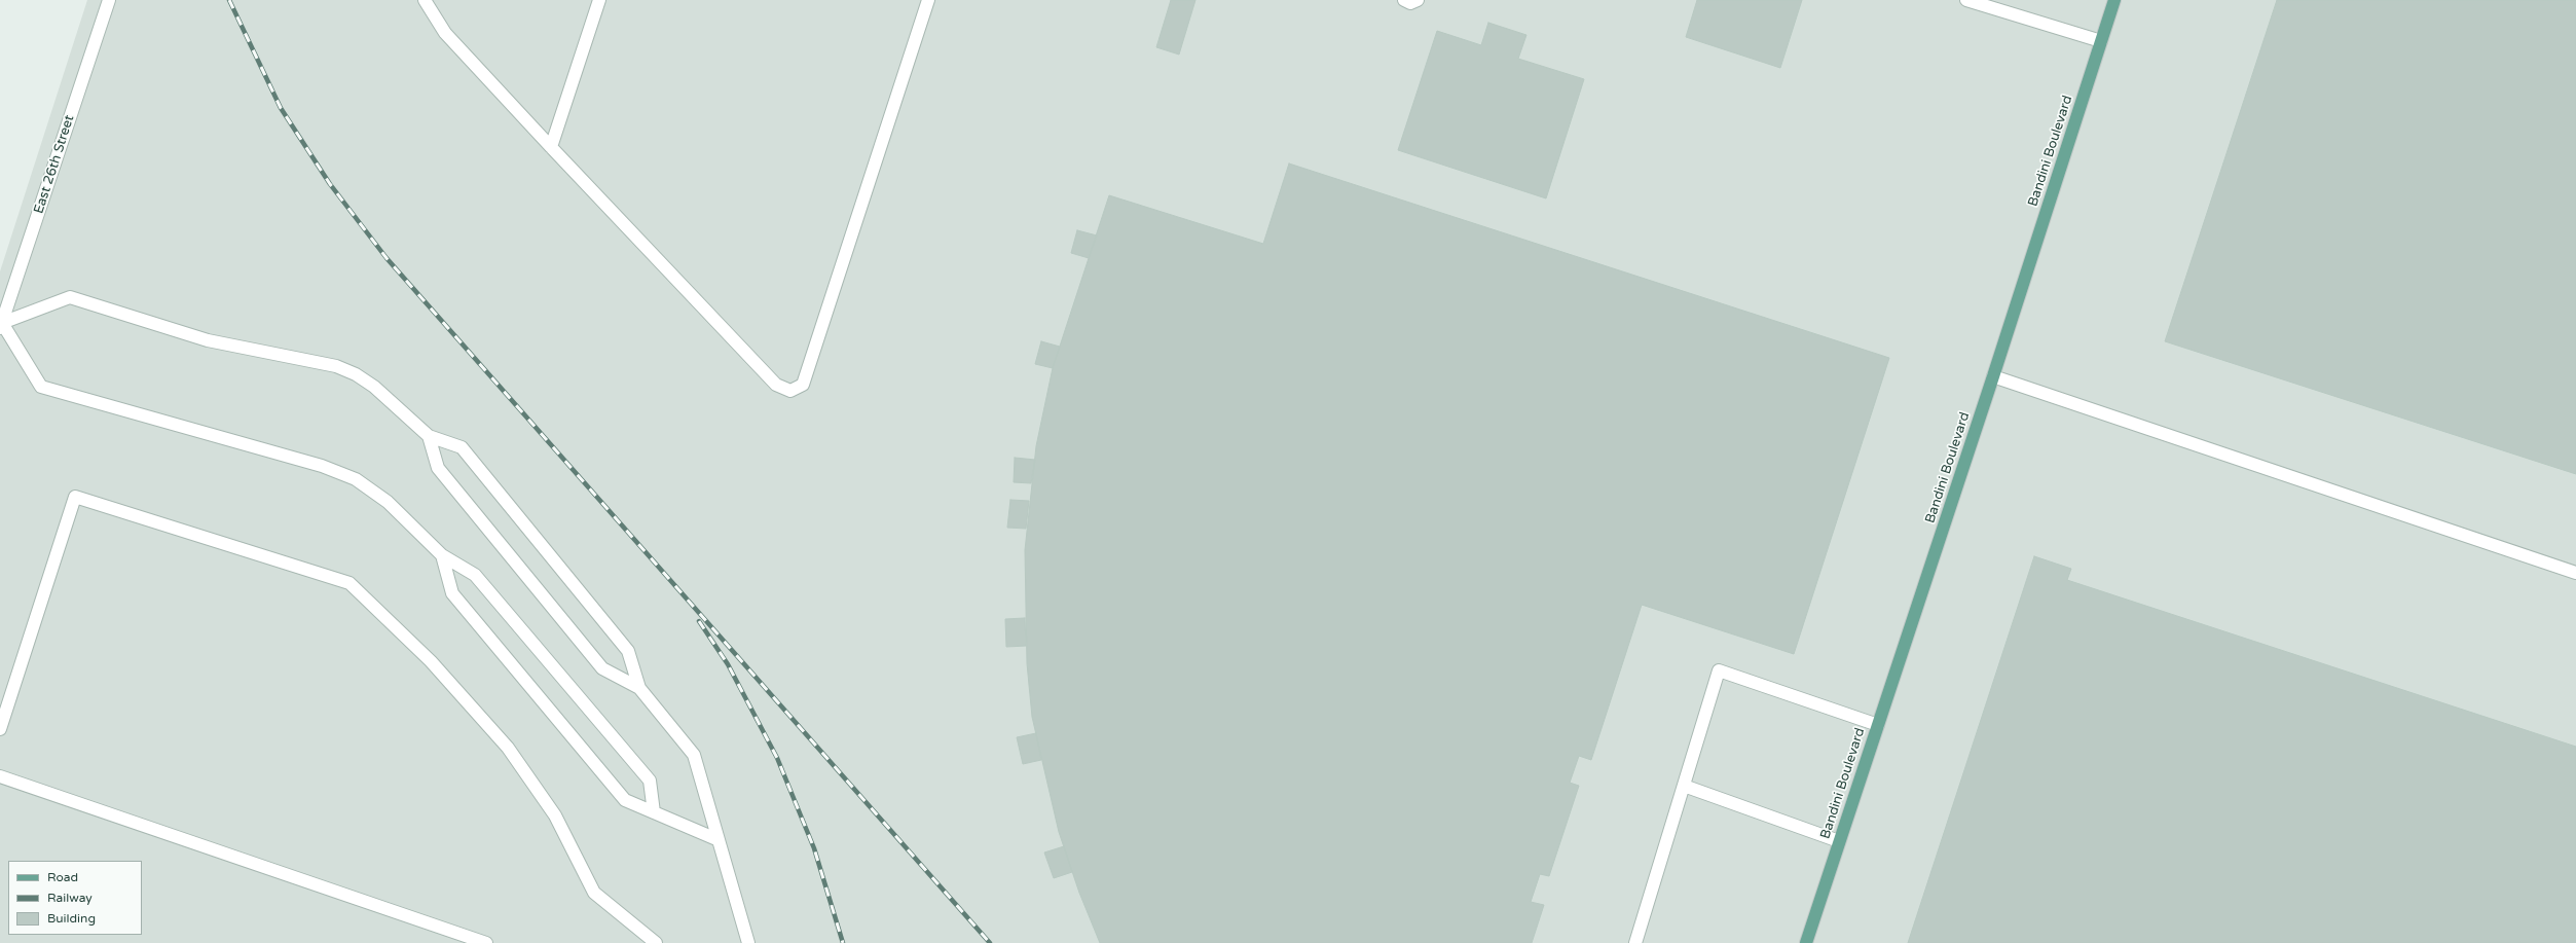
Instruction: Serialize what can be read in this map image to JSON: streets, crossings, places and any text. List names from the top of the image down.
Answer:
{
  "streets": {
    "main road": ["Bandini Boulevard"],
    "street": ["East 26th Street"]
  },
  "legend": ["Road", "Railway", "Building"]
}
